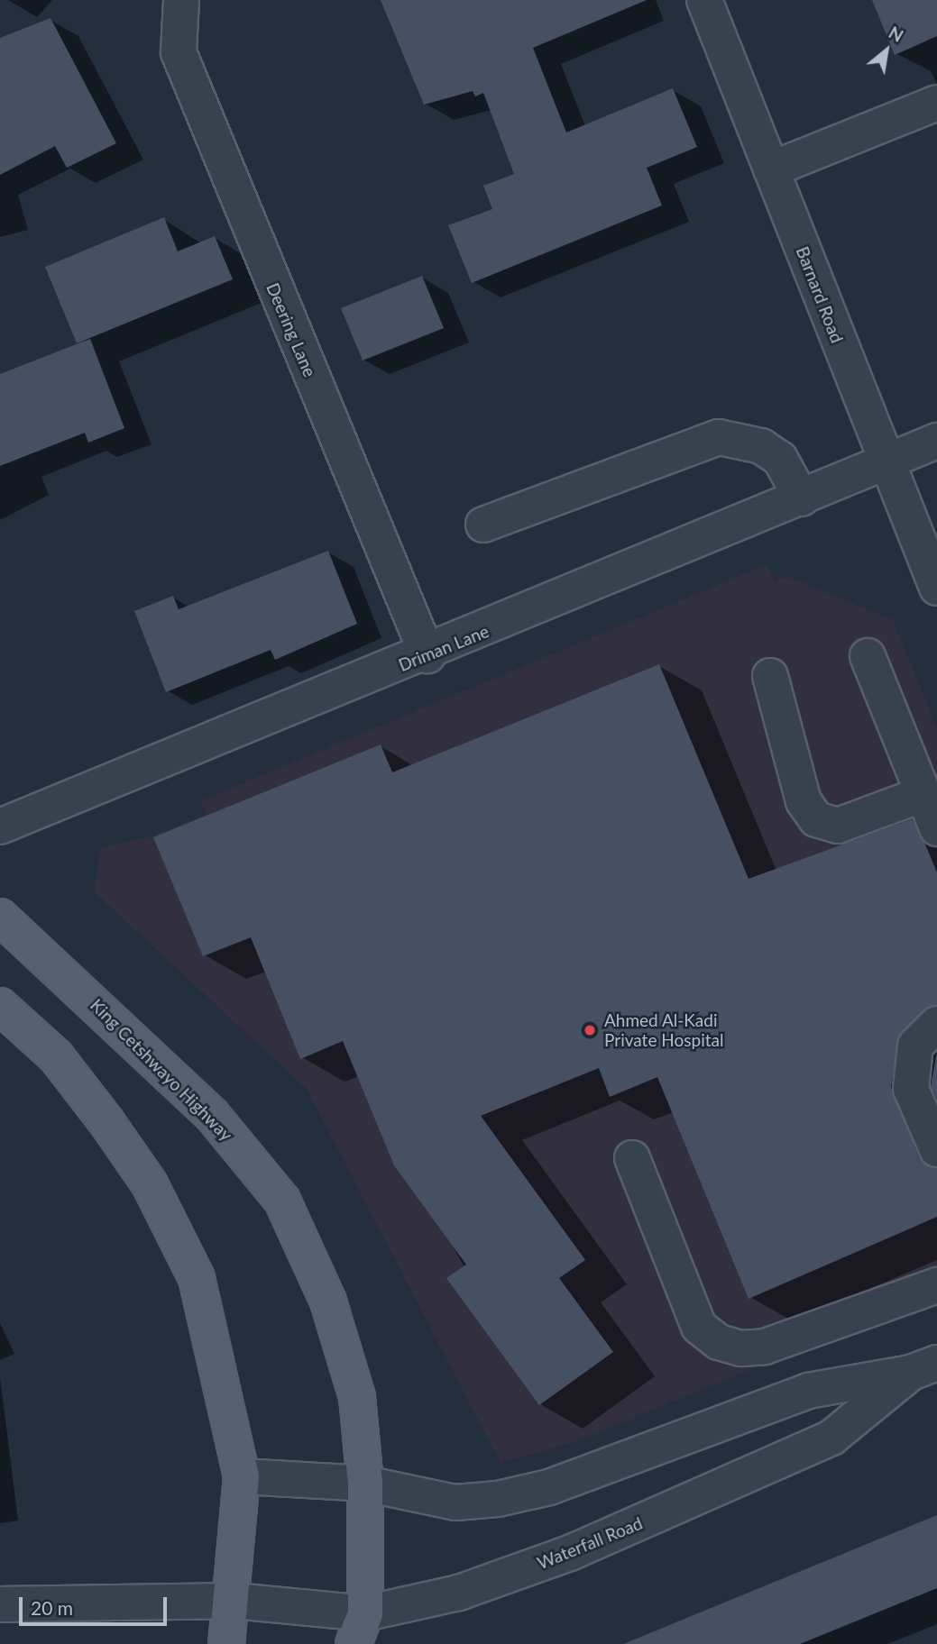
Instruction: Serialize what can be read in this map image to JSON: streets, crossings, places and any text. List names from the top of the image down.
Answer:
{
  "streets": {
    "main road": ["King Cetshwayo Highway"],
    "street": [
      "Barnard Road",
      "Deering Lane",
      "Driman Lane",
      "Waterfall Road"
    ]
  },
  "crossings": [
    ["Barnard Road", "Driman Lane"],
    ["Deering Lane", "Driman Lane"],
    ["King Cetshwayo Highway", "Waterfall Road"]
  ],
  "places": ["Ahmed Al-Kadi Private Hospital"],
  "scale_bar": "20 m",
  "north": "top right"
}
